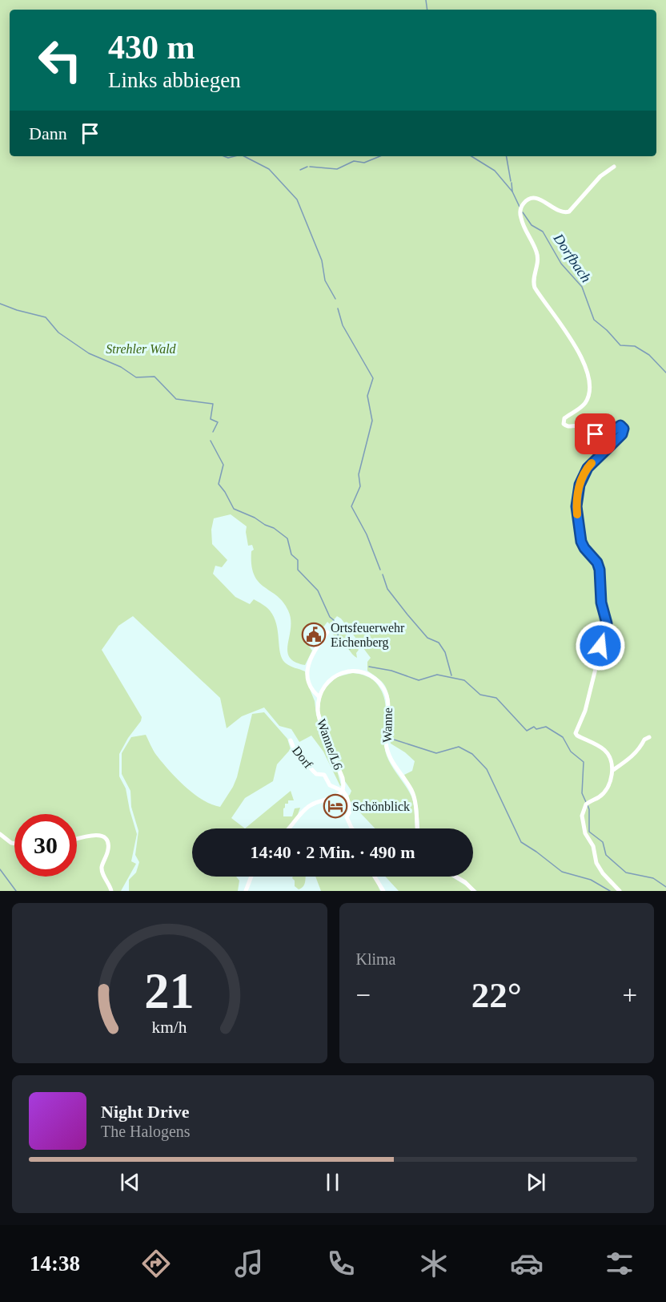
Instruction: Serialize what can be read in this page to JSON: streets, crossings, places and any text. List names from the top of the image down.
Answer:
{
  "streets": {
    "street": ["Wanne", "Wanne/L6", "Dorf"]
  },
  "crossings": [
    ["Wanne", "Wanne/L6"],
    ["Wanne/L6", "Dorf"]
  ],
  "water": ["Dorfbach"],
  "parks": ["Strehler Wald"],
  "places": {
    "public building": ["Ortsfeuerwehr Eichenberg"],
    "hotel": ["Schönblick"]
  },
  "page": {
    "turn": ["430 m", "Links abbiegen"],
    "then": "Dann",
    "limit": "30",
    "trip": "14:40 · 2 Min. · 490 m",
    "tile": "Klima",
    "heat": ["−", "22°", "+"],
    "song": ["Night Drive", "The Halogens"],
    "tabs": "14:38",
    "gauge": ["21", "km/h"]
  }
}
